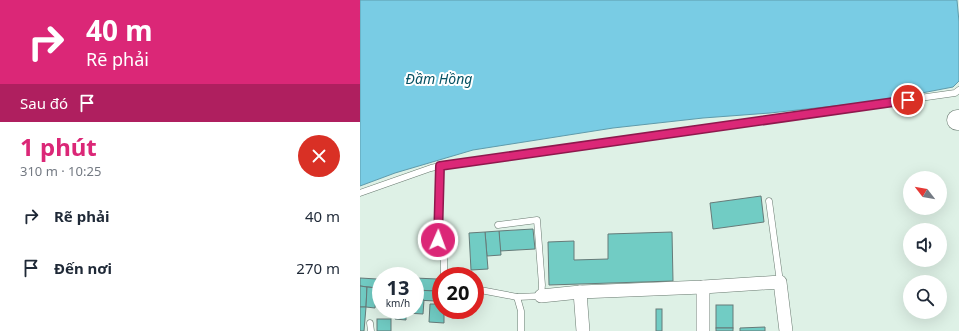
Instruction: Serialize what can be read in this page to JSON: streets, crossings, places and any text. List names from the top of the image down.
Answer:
{
  "water": ["Đầm Hồng"],
  "north": "top left",
  "page": {
    "turn": ["40 m", "Rẽ phải"],
    "then": "Sau đó",
    "heading": ["1 phút", "310 m · 10:25"],
    "list": [
      {
        "name": "Rẽ phải",
        "value": "40 m"
      },
      {
        "name": "Đến nơi",
        "value": "270 m"
      }
    ],
    "speed": "13 km/h",
    "limit": "20"
  }
}
